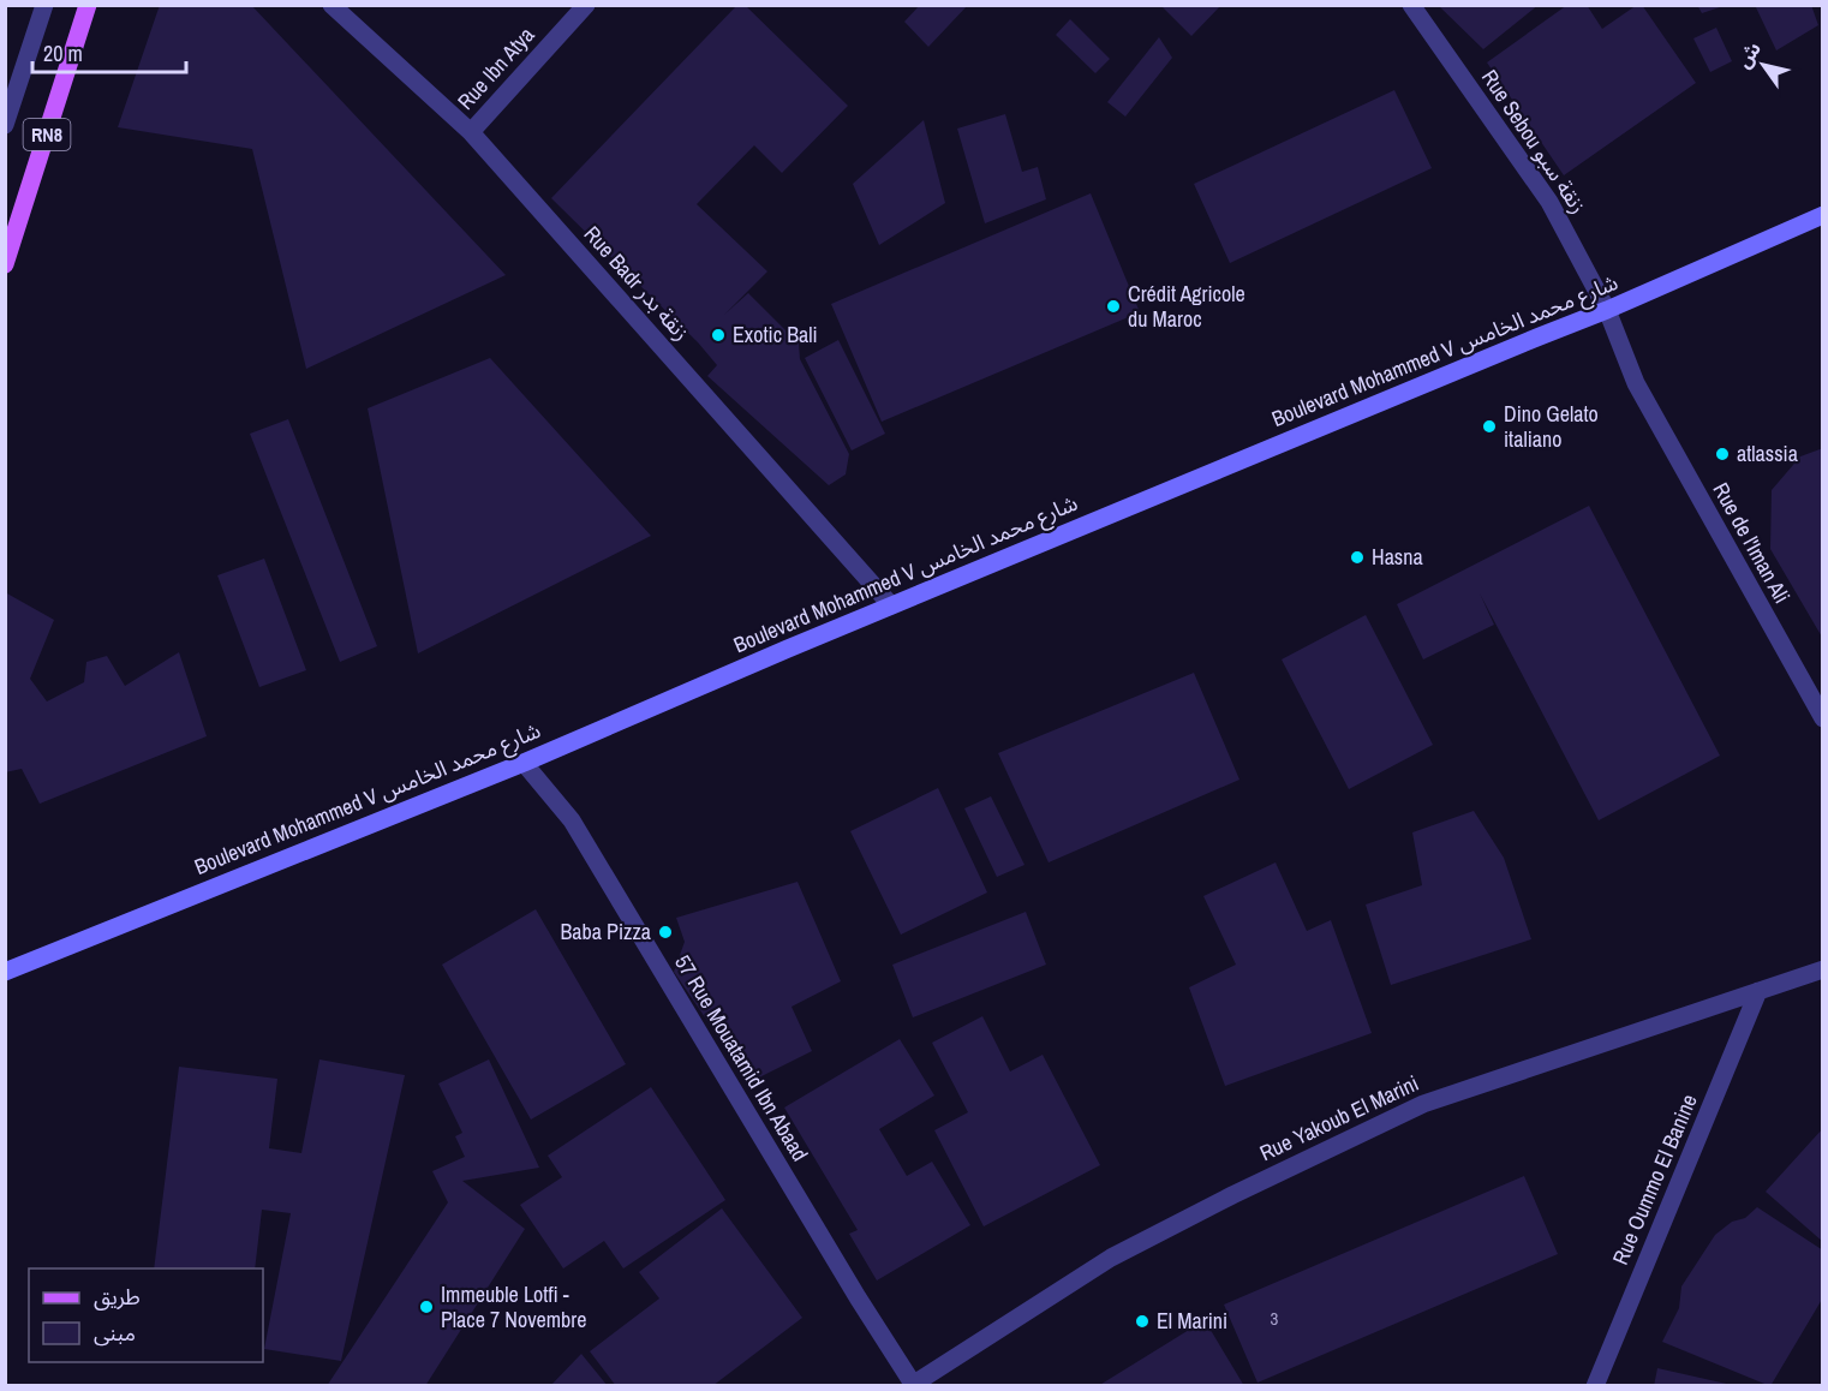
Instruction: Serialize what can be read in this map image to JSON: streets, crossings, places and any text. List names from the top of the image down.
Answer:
{
  "streets": {
    "main road": ["RN8", "Boulevard Mohammed V شارع محمد الخامس"],
    "street": [
      "Rue Ibn Atya",
      "Rue Sebou زنقة سبو",
      "Rue Badr زنقة بدر",
      "Rue de l'Iman Ali",
      "57 Rue Mouatamid Ibn Abaad",
      "Rue Yakoub El Marini",
      "Rue Oummo El Banine"
    ]
  },
  "crossings": [
    ["Rue Ibn Atya", "Rue Badr زنقة بدر"],
    ["Rue Sebou زنقة سبو", "Boulevard Mohammed V شارع محمد الخامس"],
    ["Rue Sebou زنقة سبو", "Rue de l'Iman Ali"],
    ["Rue Badr زنقة بدر", "Boulevard Mohammed V شارع محمد الخامس"],
    ["Boulevard Mohammed V شارع محمد الخامس", "Rue de l'Iman Ali"],
    ["Boulevard Mohammed V شارع محمد الخامس", "57 Rue Mouatamid Ibn Abaad"],
    ["57 Rue Mouatamid Ibn Abaad", "Rue Yakoub El Marini"],
    ["Rue Yakoub El Marini", "Rue Oummo El Banine"]
  ],
  "places": [
    "Crédit Agricole du Maroc",
    "Exotic Bali",
    "Dino Gelato italiano",
    "atlassia",
    "Hasna",
    "Baba Pizza",
    "Immeuble Lotfi - Place 7 Novembre",
    "El Marini"
  ],
  "house_numbers": ["3"],
  "legend": ["طريق", "مبنى"],
  "scale_bar": "20 m",
  "north": "top left"
}
